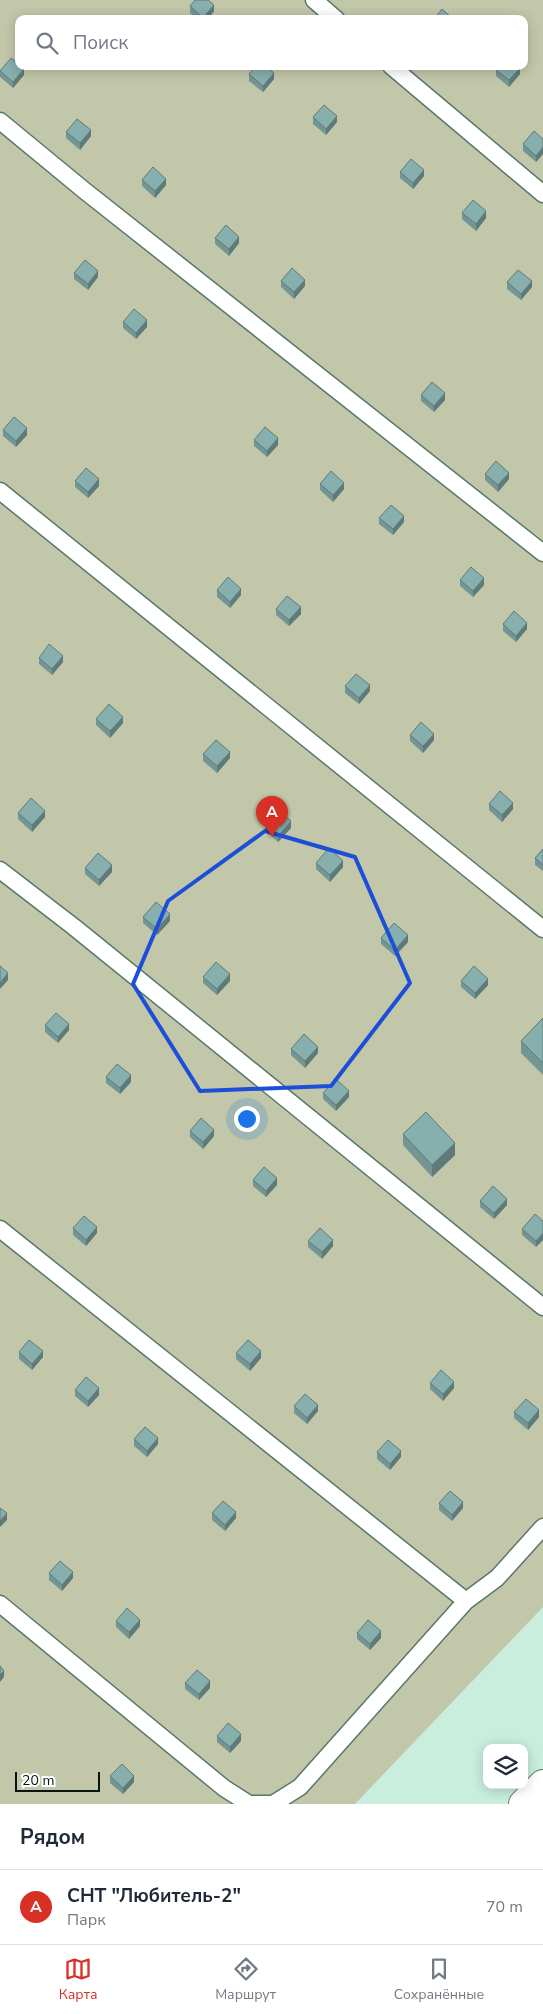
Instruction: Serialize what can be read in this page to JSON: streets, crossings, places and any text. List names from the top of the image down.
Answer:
{
  "scale_bar": "20 m",
  "page": {
    "search": "Поиск",
    "pins": "A",
    "scale": "20 m",
    "heading": "Рядом",
    "list": [
      {
        "mark": "A",
        "name": "СНТ \"Любитель-2\"",
        "note": "Парк",
        "value": "70 m"
      }
    ],
    "nav": ["Карта", "Маршрут", "Сохранённые"]
  }
}
